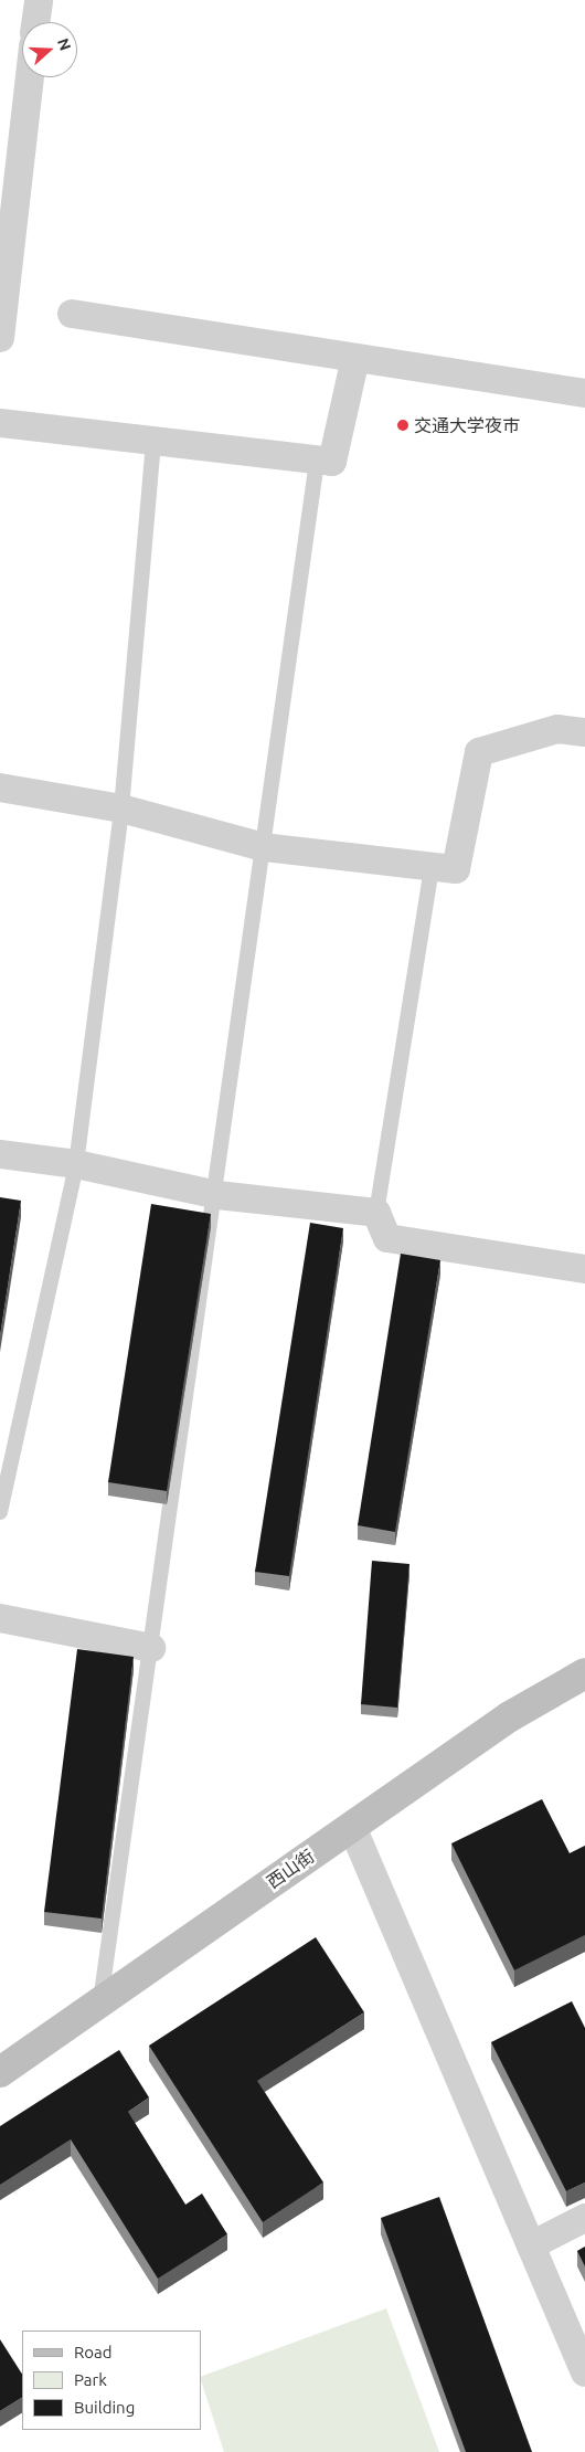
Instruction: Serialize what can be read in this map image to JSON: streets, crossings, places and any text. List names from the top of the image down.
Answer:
{
  "streets": {
    "street": ["西山街"]
  },
  "places": ["交通大学夜巿"],
  "legend": ["Road", "Park", "Building"],
  "north": "right"
}
